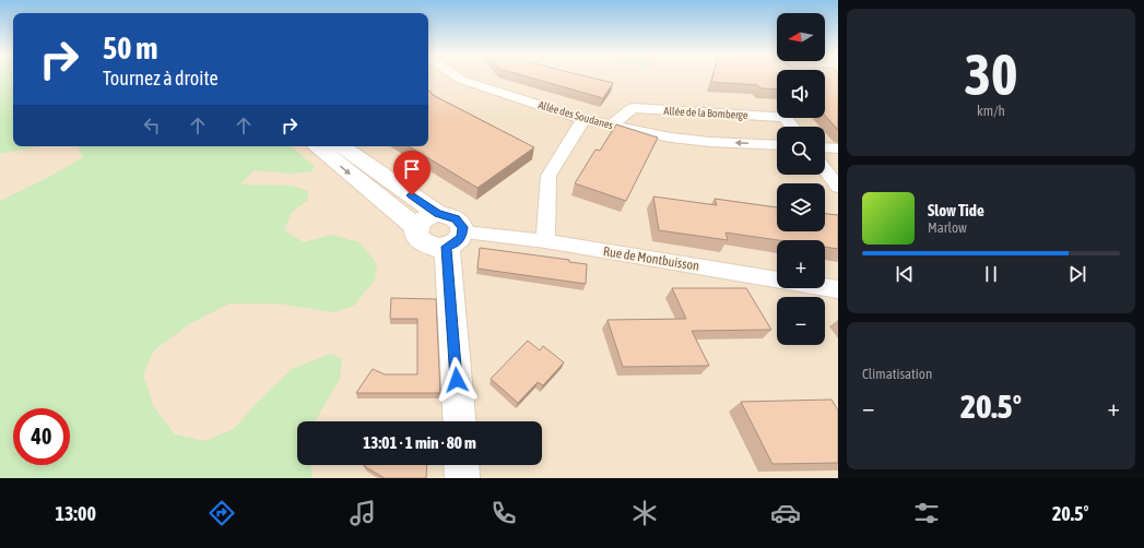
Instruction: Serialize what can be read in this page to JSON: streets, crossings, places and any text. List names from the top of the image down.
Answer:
{
  "streets": {
    "street": ["Allée de la Bomberge", "Allée des Soudanes", "Rue de Montbuisson"]
  },
  "crossings": [
    ["Allée de la Bomberge", "Allée des Soudanes"]
  ],
  "one_way": ["Allée des Soudanes"],
  "north": "left",
  "page": {
    "tile": [
      ["30", "km/h"],
      "Climatisation"
    ],
    "map_buttons": ["+", "−"],
    "turn": ["50 m", "Tournez à droite"],
    "song": ["Slow Tide", "Marlow"],
    "heat": ["−", "20.5°", "+"],
    "limit": "40",
    "trip": "13:01 · 1 min · 80 m",
    "tabs": ["13:00", "20.5°"]
  }
}
